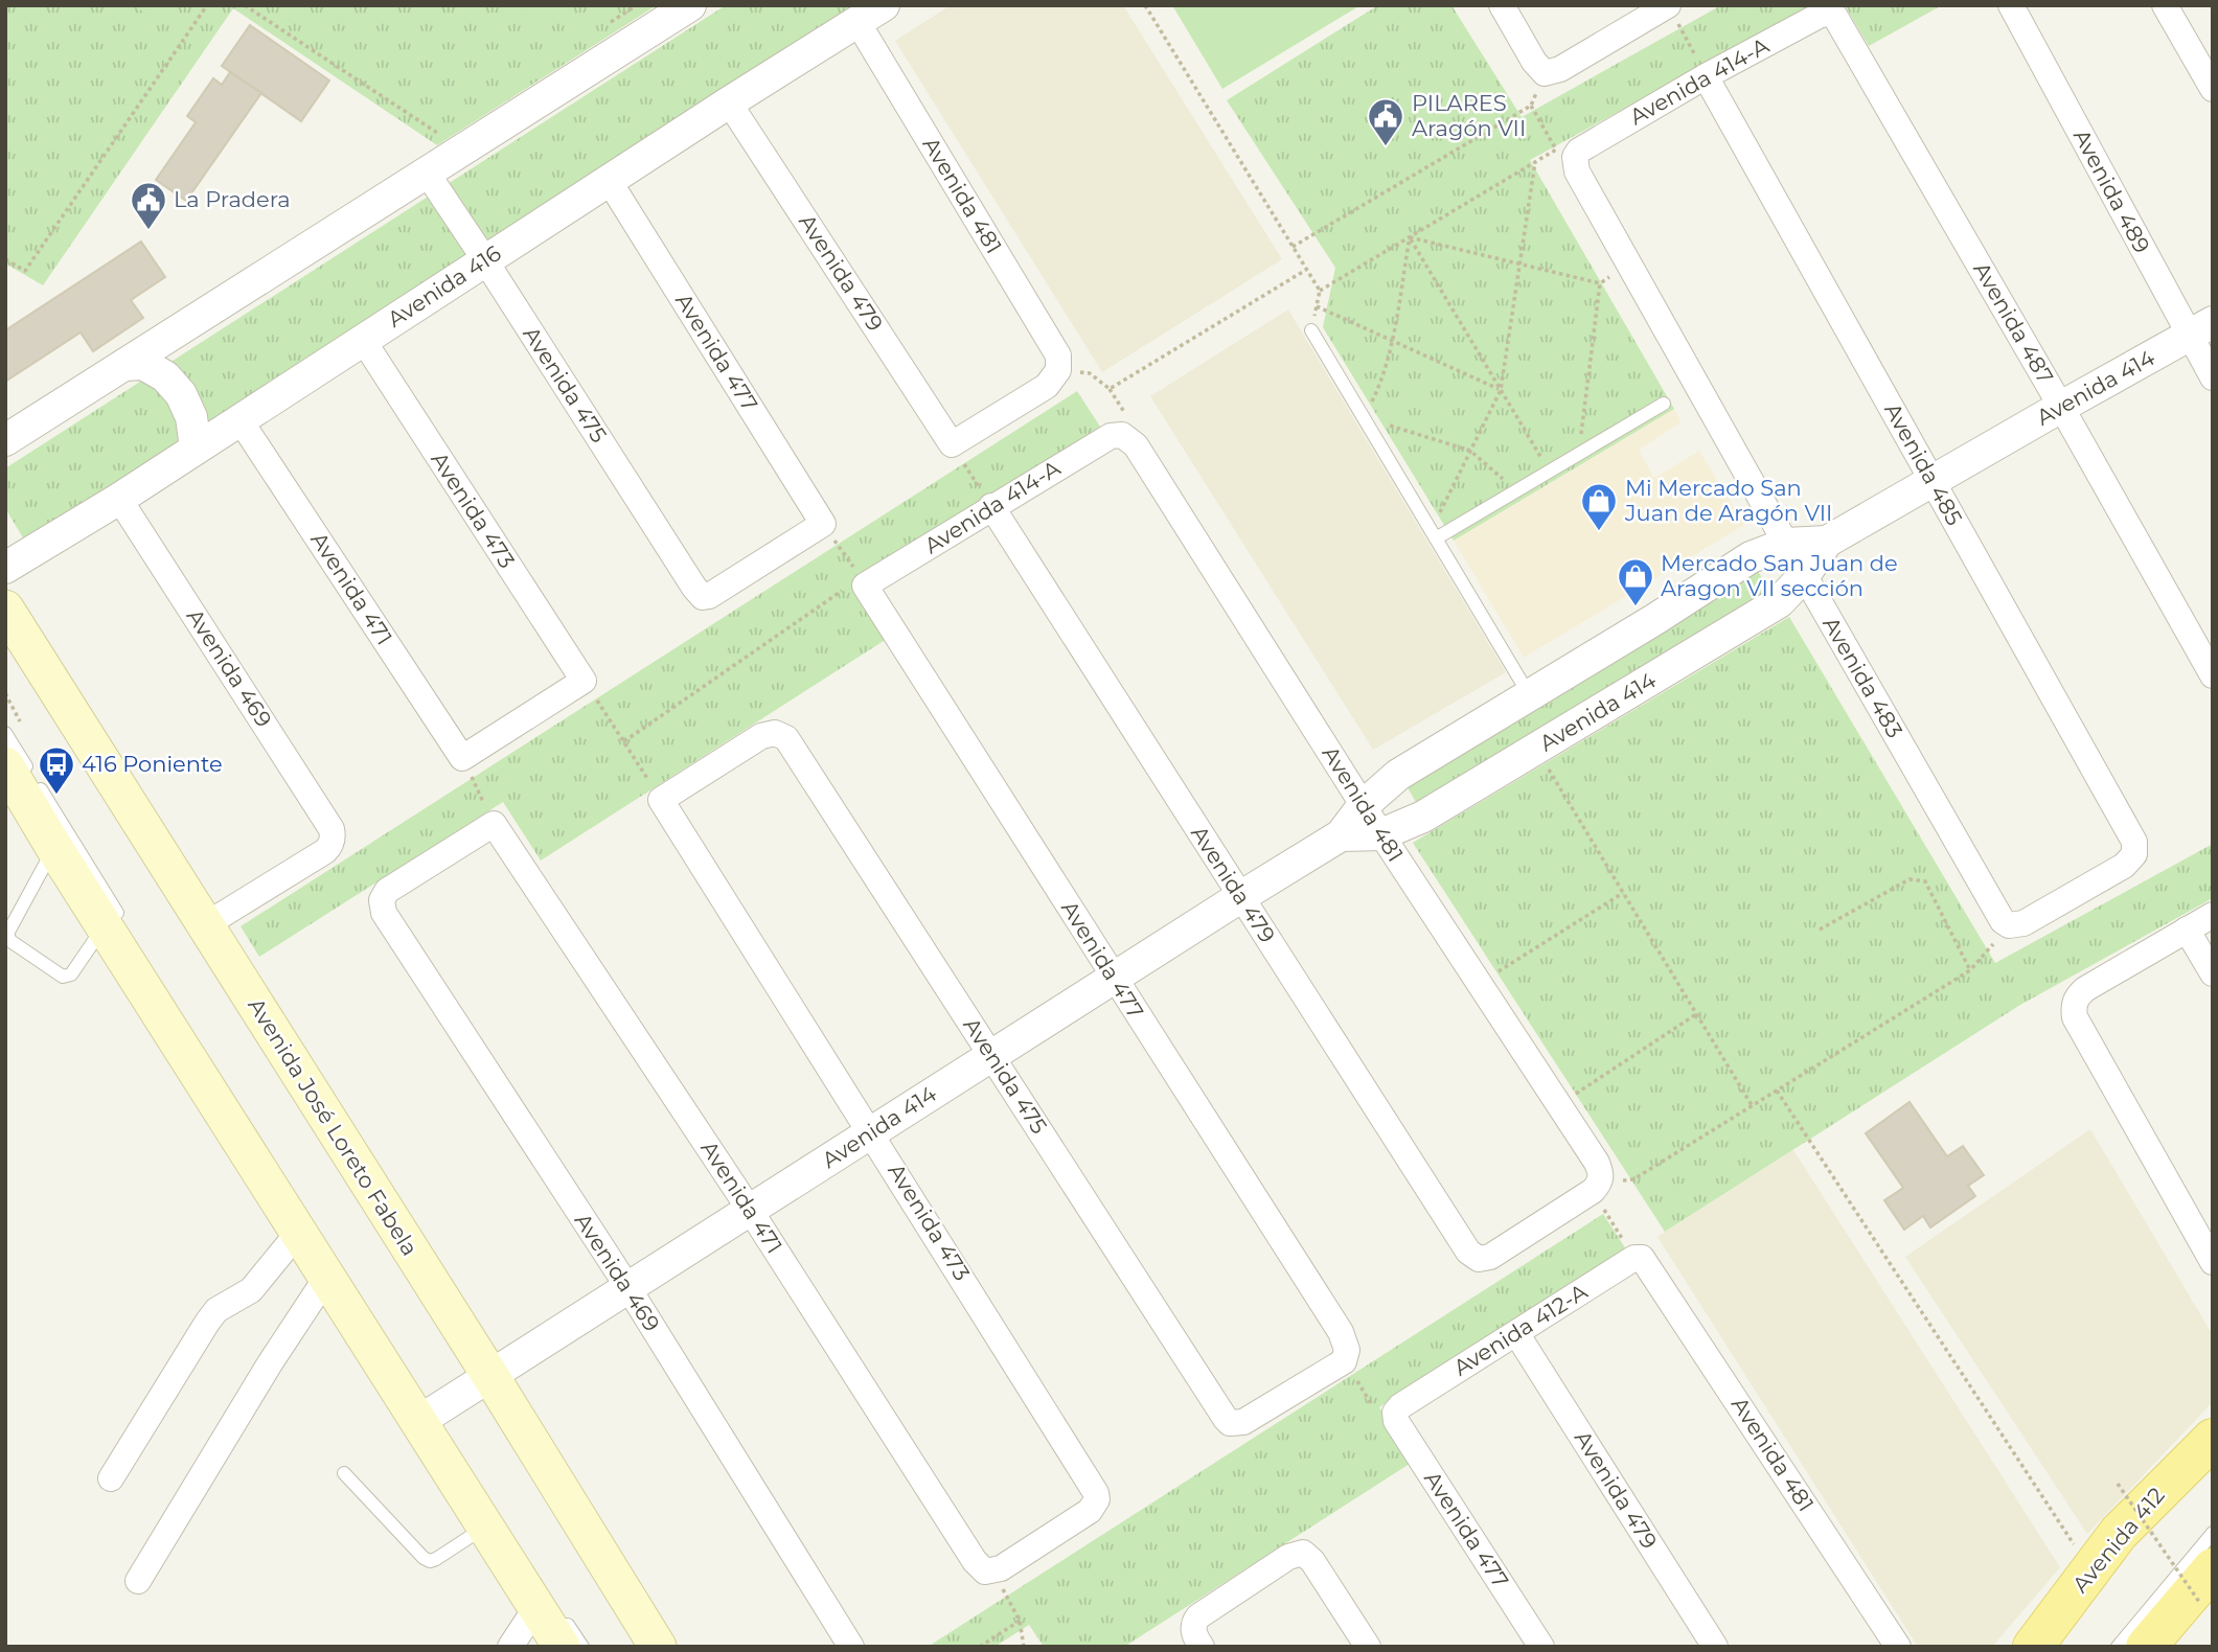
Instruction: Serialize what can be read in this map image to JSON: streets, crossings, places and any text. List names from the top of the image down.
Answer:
{
  "streets": {
    "main road": ["Avenida José Loreto Fabela", "Avenida 412"],
    "street": [
      "Avenida 414-A",
      "Avenida 489",
      "Avenida 481",
      "Avenida 479",
      "Avenida 416",
      "Avenida 487",
      "Avenida 477",
      "Avenida 475",
      "Avenida 414",
      "Avenida 485",
      "Avenida 473",
      "Avenida 471",
      "Avenida 469",
      "Avenida 483",
      "Avenida 412-A"
    ]
  },
  "crossings": [
    ["Avenida 414-A", "Avenida 481"],
    ["Avenida 414-A", "Avenida 479"],
    ["Avenida 414-A", "Avenida 487"],
    ["Avenida 414-A", "Avenida 477"],
    ["Avenida 414-A", "Avenida 485"],
    ["Avenida 414-A", "Avenida 483"],
    ["Avenida 489", "Avenida 414"],
    ["Avenida 481", "Avenida 479"],
    ["Avenida 481", "Avenida 416"],
    ["Avenida 481", "Avenida 414"],
    ["Avenida 481", "Avenida 412-A"],
    ["Avenida 479", "Avenida 416"],
    ["Avenida 479", "Avenida 414"],
    ["Avenida 479", "Avenida 412-A"],
    ["Avenida 416", "Avenida 477"],
    ["Avenida 416", "Avenida 475"],
    ["Avenida 416", "Avenida 473"],
    ["Avenida 416", "Avenida 471"],
    ["Avenida 416", "Avenida 469"],
    ["Avenida 487", "Avenida 414"],
    ["Avenida 477", "Avenida 475"],
    ["Avenida 477", "Avenida 414"],
    ["Avenida 477", "Avenida 412-A"],
    ["Avenida 475", "Avenida 414"],
    ["Avenida 475", "Avenida 473"],
    ["Avenida 414", "Avenida 485"],
    ["Avenida 414", "Avenida 473"],
    ["Avenida 414", "Avenida 471"],
    ["Avenida 414", "Avenida 469"],
    ["Avenida 414", "Avenida 483"],
    ["Avenida 414", "Avenida José Loreto Fabela"],
    ["Avenida 485", "Avenida 483"],
    ["Avenida 473", "Avenida 471"],
    ["Avenida 471", "Avenida 469"],
    ["Avenida 469", "Avenida José Loreto Fabela"]
  ],
  "places": {
    "public building": ["PILARES Aragón VII", "La Pradera"],
    "shop": ["Mi Mercado San Juan de Aragón VII", "Mercado San Juan de Aragon VII sección"],
    "bus stop": ["416 Poniente"]
  }
}
